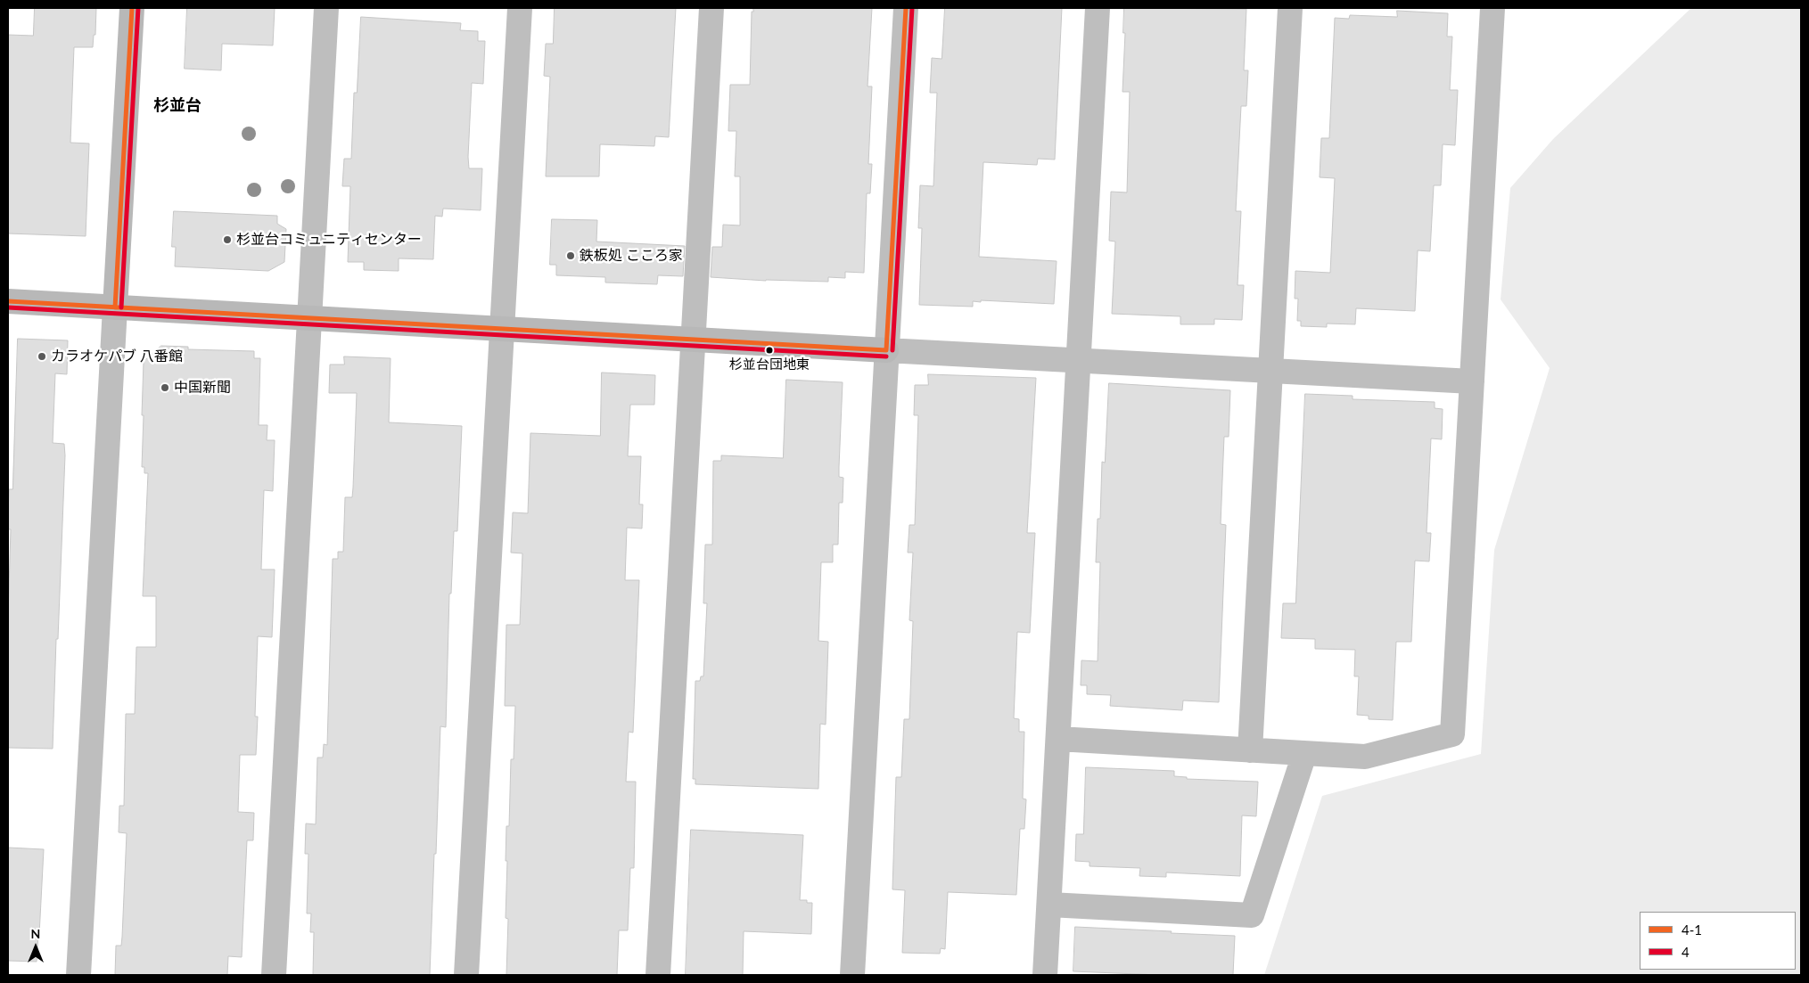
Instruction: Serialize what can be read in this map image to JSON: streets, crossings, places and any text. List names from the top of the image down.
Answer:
{
  "districts": ["杉並台"],
  "places": [
    "杉並台コミュニティセンター",
    "鉄板処 こころ家",
    "杉並台団地東",
    "カラオケパブ 八番館",
    "中国新聞"
  ],
  "lines": ["transit line 4-1", "transit line 4"],
  "legend": ["4-1", "4"],
  "north": "top"
}
